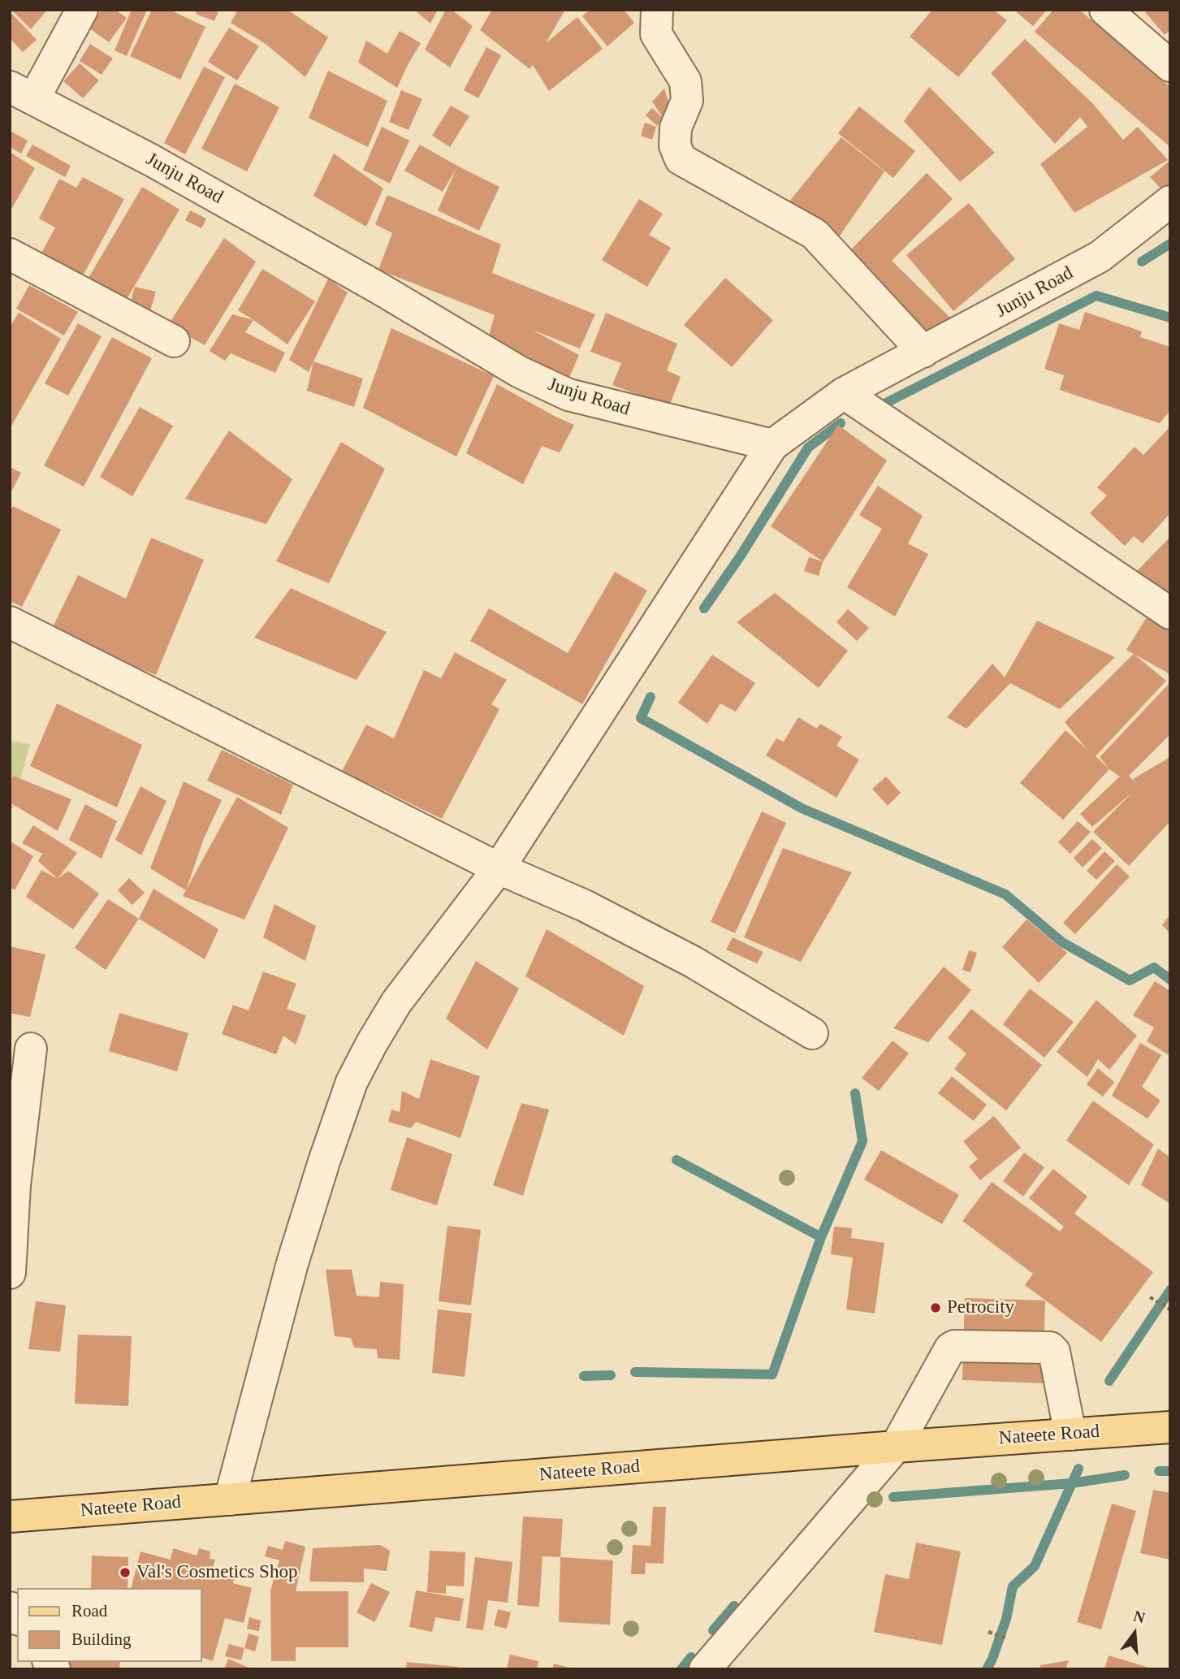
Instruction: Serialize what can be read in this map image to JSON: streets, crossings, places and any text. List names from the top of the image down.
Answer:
{
  "streets": {
    "main road": ["Nateete Road"],
    "street": ["Junju Road"]
  },
  "places": ["Petrocity", "Val's Cosmetics Shop"],
  "legend": ["Road", "Building"],
  "north": "top"
}
